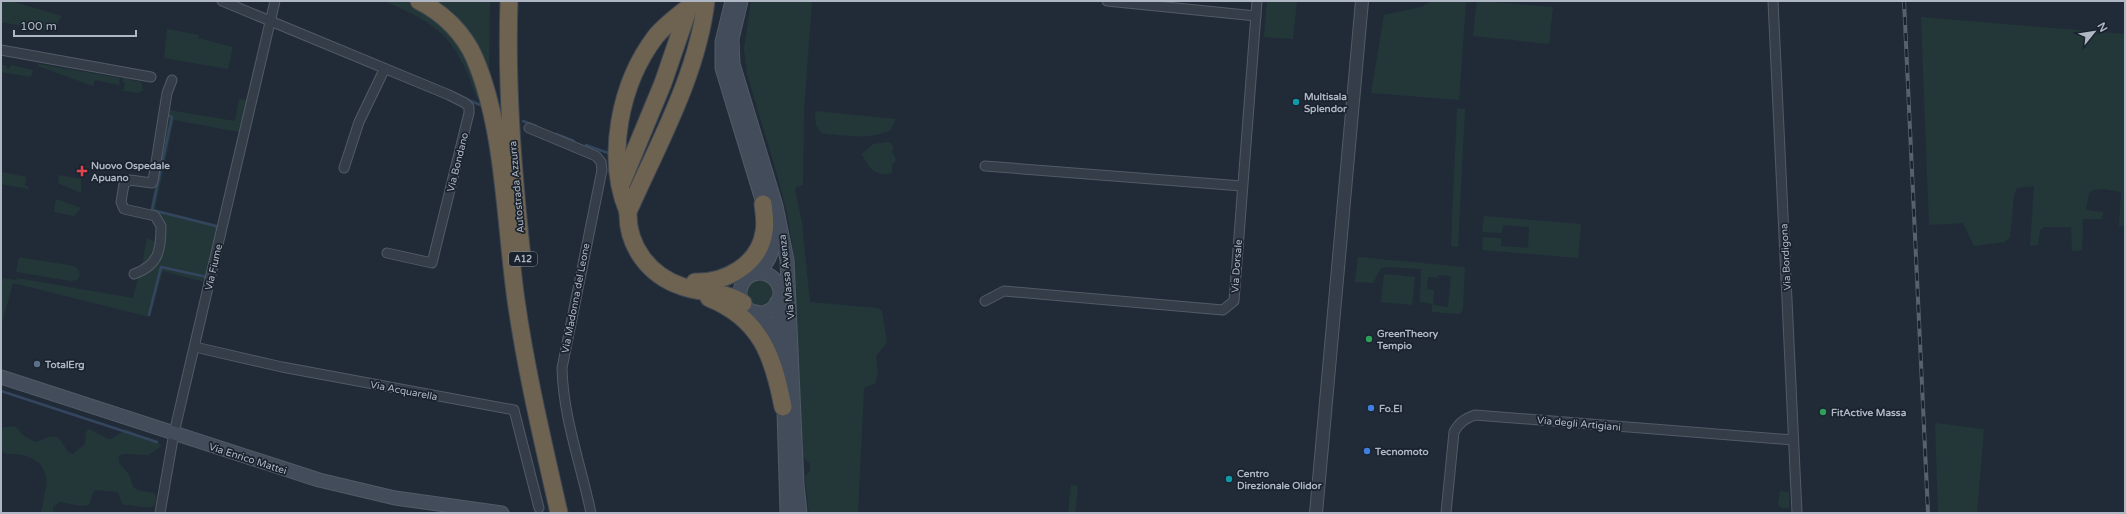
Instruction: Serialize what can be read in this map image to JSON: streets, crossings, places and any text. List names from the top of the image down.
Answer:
{
  "streets": {
    "highway": ["Autostrada Azzurra", "A12"],
    "main road": ["Via Massa Avenza", "Via Enrico Mattei"],
    "street": [
      "Via Bondano",
      "Via Bordigona",
      "Via Dorsale",
      "Via Fiume",
      "Via Madonna del Leone",
      "Via Acquarella",
      "Via degli Artigiani"
    ]
  },
  "crossings": [
    ["Via Bondano", "Via Fiume"],
    ["Autostrada Azzurra", "A12"],
    ["Via Bordigona", "Via degli Artigiani"],
    ["Via Fiume", "Via Acquarella"],
    ["Via Fiume", "Via Enrico Mattei"]
  ],
  "places": {
    "other": [
      "Multisala Splendor",
      "GreenTheory Tempio",
      "TotalErg",
      "Fo.El",
      "FitActive Massa",
      "Tecnomoto",
      "Centro Direzionale Olidor"
    ],
    "health": ["Nuovo Ospedale Apuano"]
  },
  "scale_bar": "100 m",
  "north": "top right"
}
